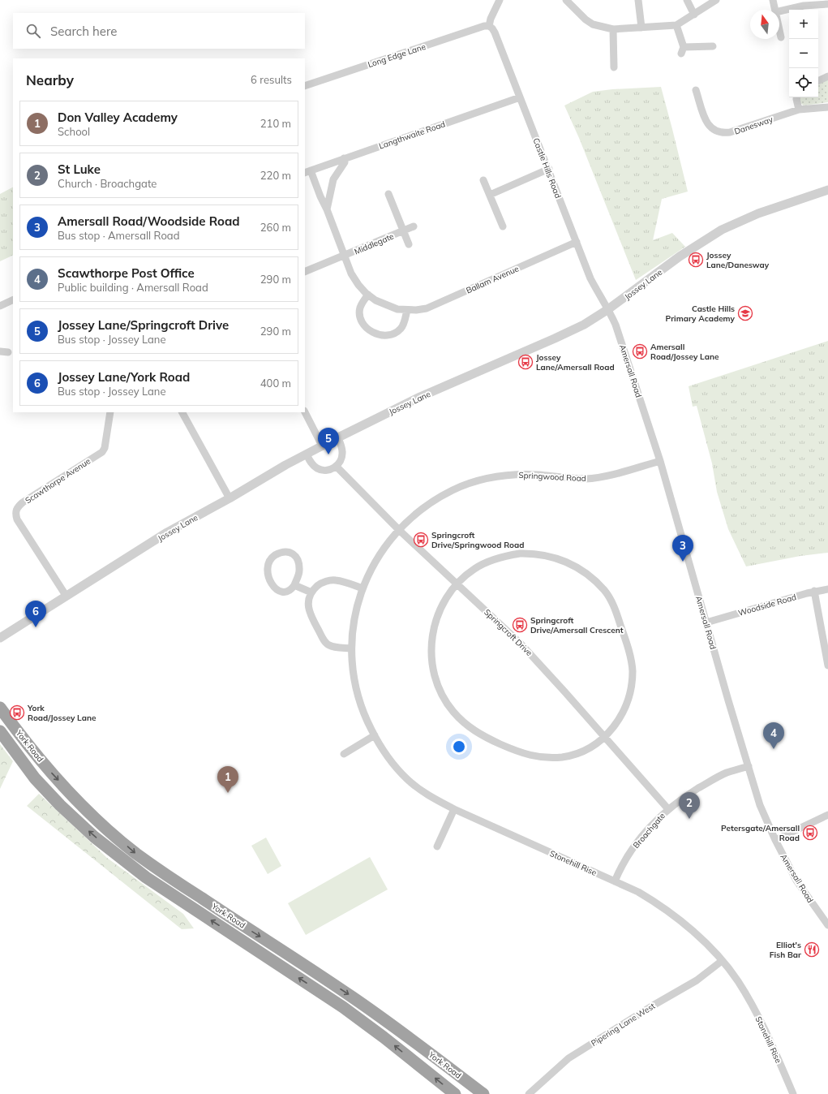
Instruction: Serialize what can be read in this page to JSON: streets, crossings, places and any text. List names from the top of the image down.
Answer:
{
  "streets": {
    "highway": ["York Road"],
    "street": [
      "Long Edge Lane",
      "Danesway",
      "Langthwaite Road",
      "Castle Hills Road",
      "Middlegate",
      "Ballam Avenue",
      "Jossey Lane",
      "Amersall Road",
      "Springwood Road",
      "Scawthorpe Avenue",
      "Woodside Road",
      "Springcroft Drive",
      "Broachgate",
      "Stonehill Rise",
      "Pipering Lane West"
    ]
  },
  "crossings": [
    ["Long Edge Lane", "Castle Hills Road"],
    ["Langthwaite Road", "Castle Hills Road"],
    ["Langthwaite Road", "Ballam Avenue"],
    ["Castle Hills Road", "Ballam Avenue"],
    ["Castle Hills Road", "Jossey Lane"],
    ["Castle Hills Road", "Amersall Road"],
    ["Middlegate", "Ballam Avenue"],
    ["Jossey Lane", "Amersall Road"],
    ["Jossey Lane", "Scawthorpe Avenue"],
    ["Amersall Road", "Springwood Road"],
    ["Amersall Road", "Woodside Road"],
    ["Amersall Road", "Broachgate"],
    ["Springwood Road", "Springcroft Drive"],
    ["Springwood Road", "Stonehill Rise"],
    ["Springcroft Drive", "Broachgate"],
    ["Springcroft Drive", "Stonehill Rise"],
    ["Broachgate", "Stonehill Rise"],
    ["Stonehill Rise", "Pipering Lane West"]
  ],
  "places": {
    "bus stop": [
      "Jossey Lane/Danesway",
      "Amersall Road/Jossey Lane",
      "Jossey Lane/Amersall Road",
      "Springcroft Drive/Springwood Road",
      "Springcroft Drive/Amersall Crescent",
      "York Road/Jossey Lane",
      "Petersgate/Amersall Road"
    ],
    "school or university": ["Castle Hills Primary Academy"],
    "restaurant": ["Elliot's Fish Bar"]
  },
  "north": "top",
  "page": {
    "map_buttons": ["+", "−"],
    "search": "Search here",
    "heading": ["Nearby", "6 results"],
    "list": [
      {
        "mark": "1",
        "name": "Don Valley Academy",
        "note": "School",
        "value": "210 m"
      },
      {
        "mark": "2",
        "name": "St Luke",
        "note": "Church · Broachgate",
        "value": "220 m"
      },
      {
        "mark": "3",
        "name": "Amersall Road/Woodside Road",
        "note": "Bus stop · Amersall Road",
        "value": "260 m"
      },
      {
        "mark": "4",
        "name": "Scawthorpe Post Office",
        "note": "Public building · Amersall Road",
        "value": "290 m"
      },
      {
        "mark": "5",
        "name": "Jossey Lane/Springcroft Drive",
        "note": "Bus stop · Jossey Lane",
        "value": "290 m"
      },
      {
        "mark": "6",
        "name": "Jossey Lane/York Road",
        "note": "Bus stop · Jossey Lane",
        "value": "400 m"
      }
    ],
    "pins": [
      "5",
      "3",
      "6",
      "4",
      "1",
      "2"
    ]
  }
}
